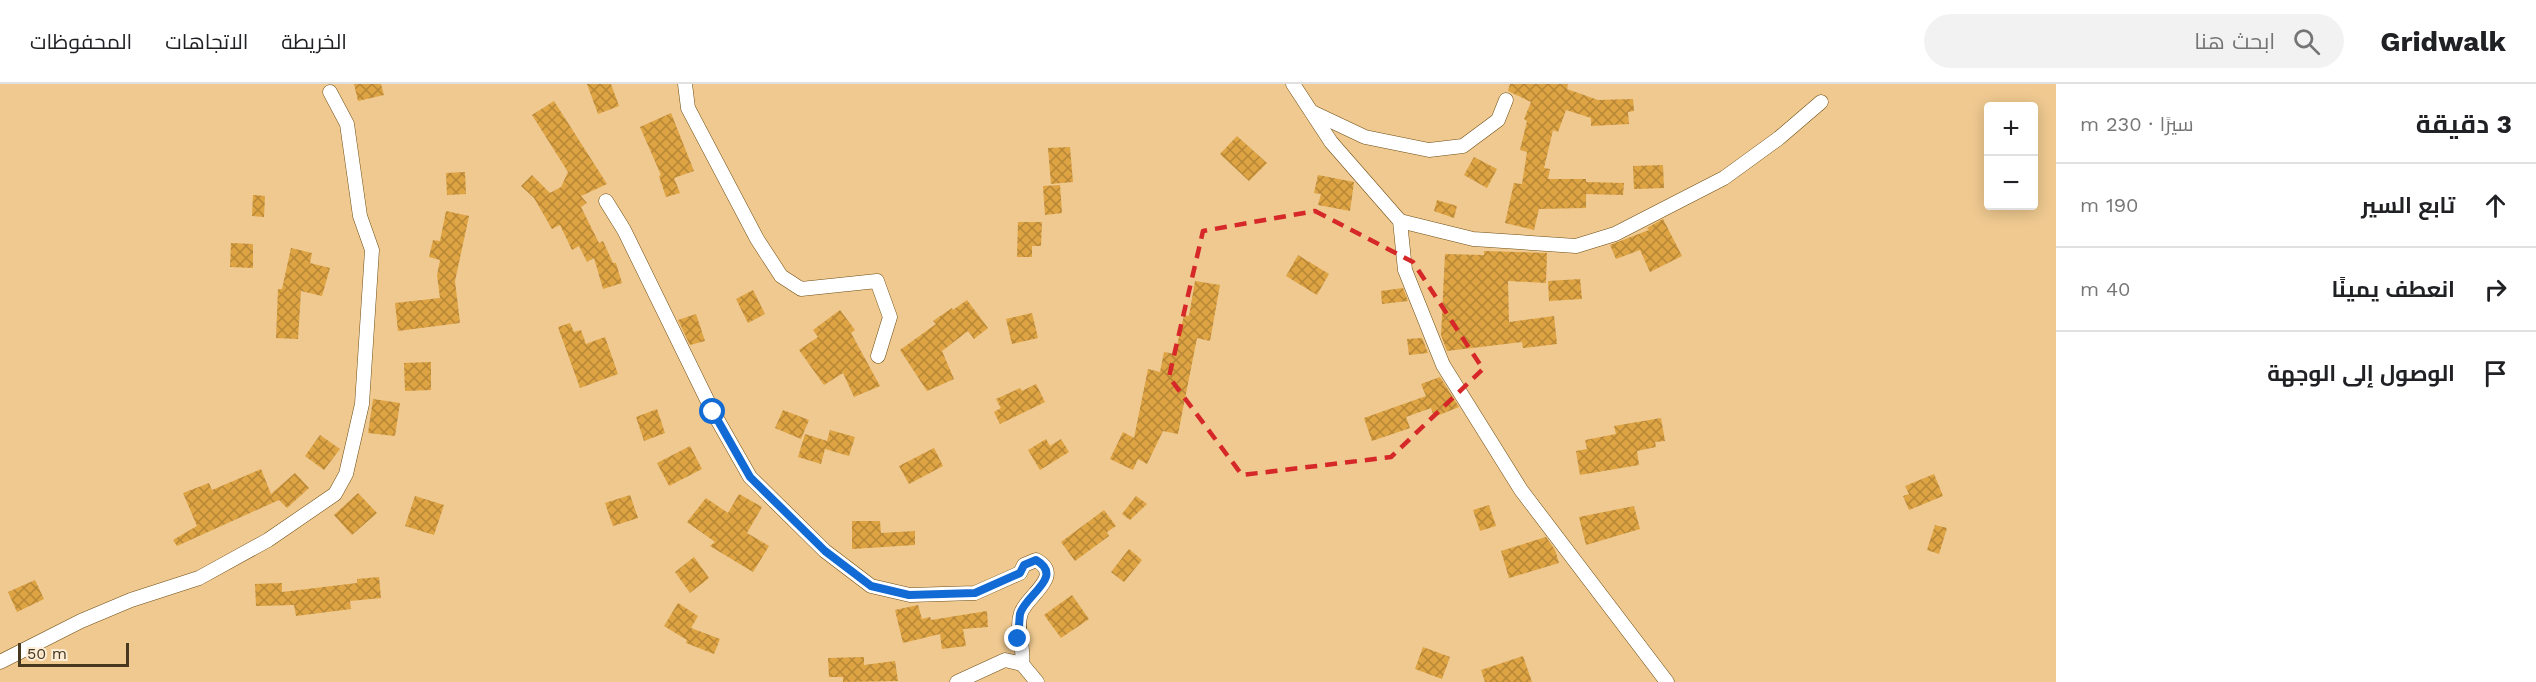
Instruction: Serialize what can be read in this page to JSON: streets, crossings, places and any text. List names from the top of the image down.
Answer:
{
  "scale_bar": "50 m",
  "page": {
    "header": "Gridwalk",
    "search": "ابحث هنا",
    "nav": ["الخريطة", "الاتجاهات", "المحفوظات"],
    "heading": ["3 دقيقة", "سيرًا · 230 m"],
    "map_buttons": ["+", "−"],
    "list": [
      ["تابع السير", "190 m"],
      ["انعطف يمينًا", "40 m"],
      "الوصول إلى الوجهة"
    ],
    "scale": "50 m"
  }
}
